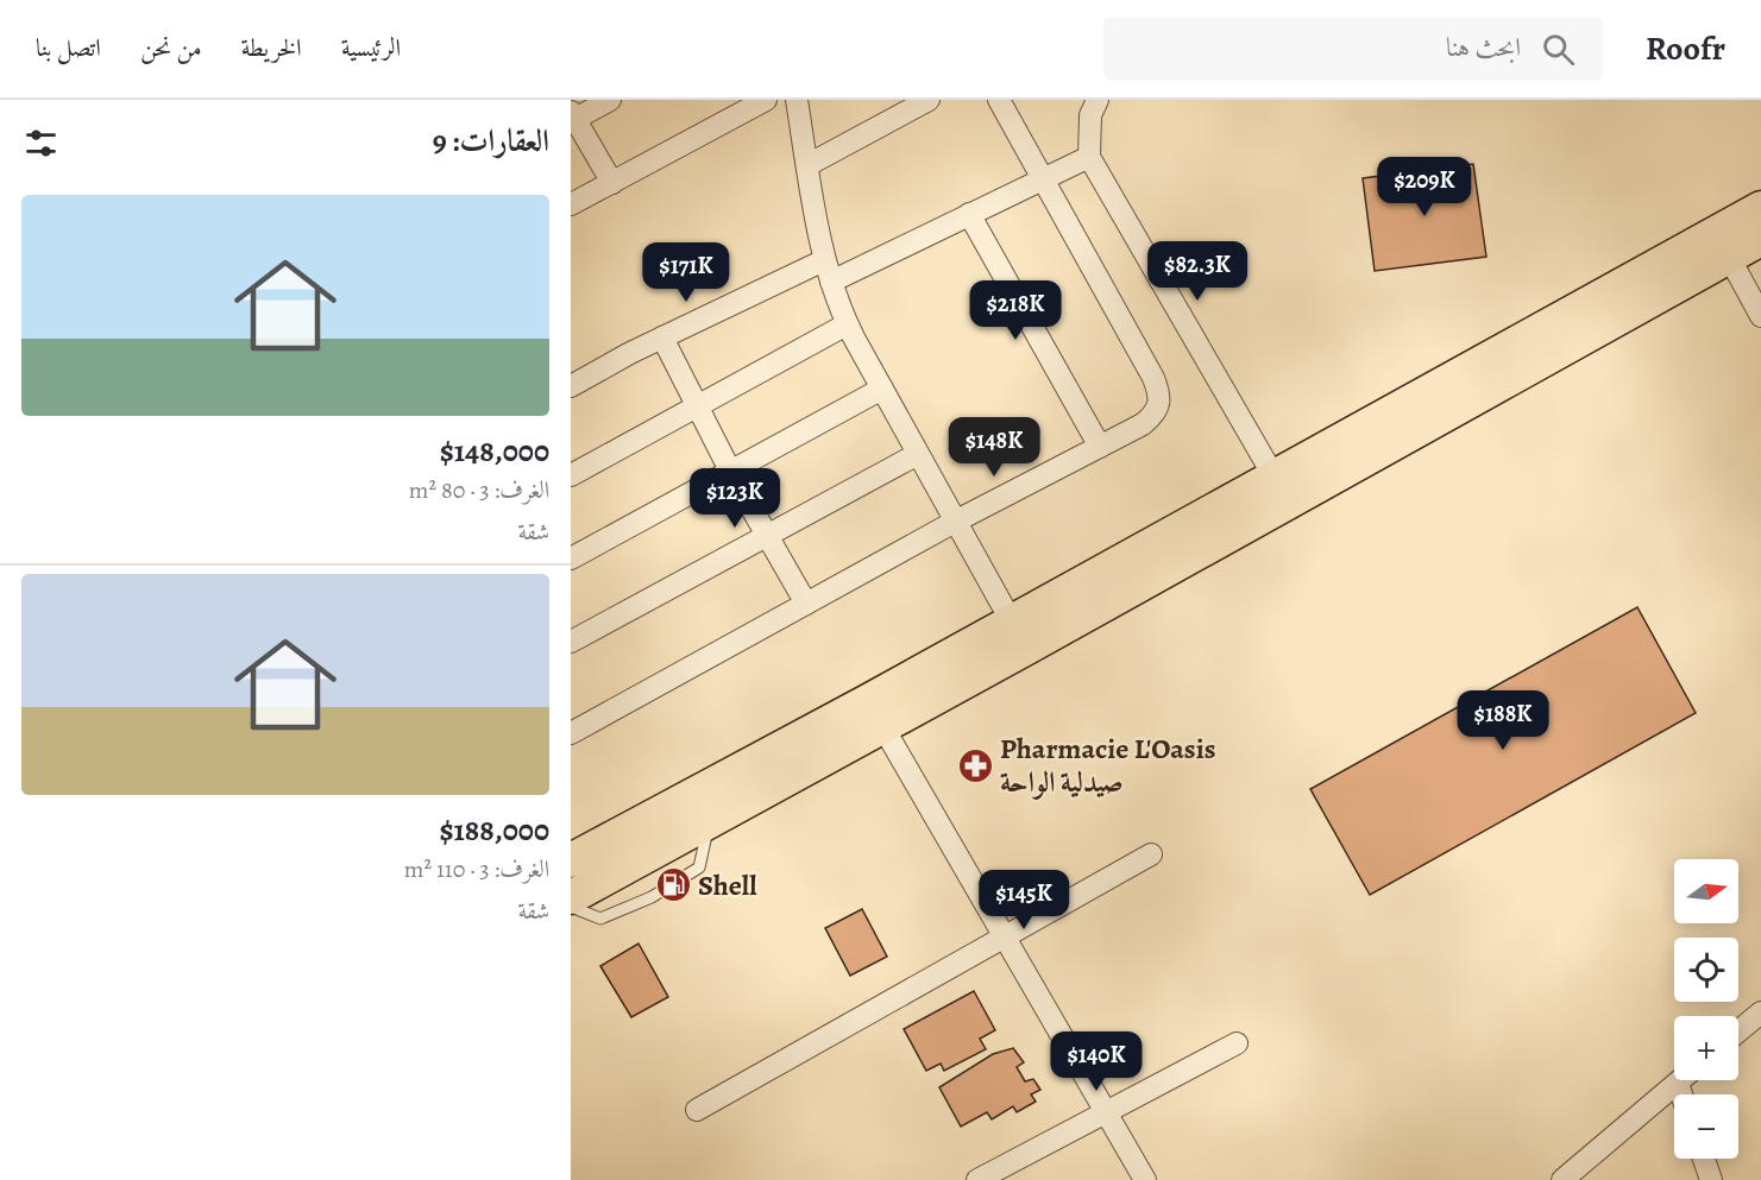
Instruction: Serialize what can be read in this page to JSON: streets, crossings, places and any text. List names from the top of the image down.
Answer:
{
  "places": {
    "pharmacy": ["Pharmacie L'Oasis صيدلية الواحة"],
    "fuel station": ["Shell"]
  },
  "north": "right",
  "page": {
    "header": "Roofr",
    "search": "ابحث هنا",
    "nav": [
      "الرئيسية",
      "الخريطة",
      "من نحن",
      "اتصل بنا"
    ],
    "heading": "العقارات: 9",
    "price": [
      "$209K",
      "$82.3K",
      "$171K",
      "$218K",
      "$148K",
      "$123K",
      "$188K",
      "$145K",
      "$140K"
    ],
    "list": [
      {
        "name": "$148,000",
        "note": "الغرف: 3 · 80 m² · شقة"
      },
      {
        "name": "$188,000",
        "note": "الغرف: 3 · 110 m² · شقة"
      }
    ],
    "map_buttons": ["+", "−"]
  }
}
